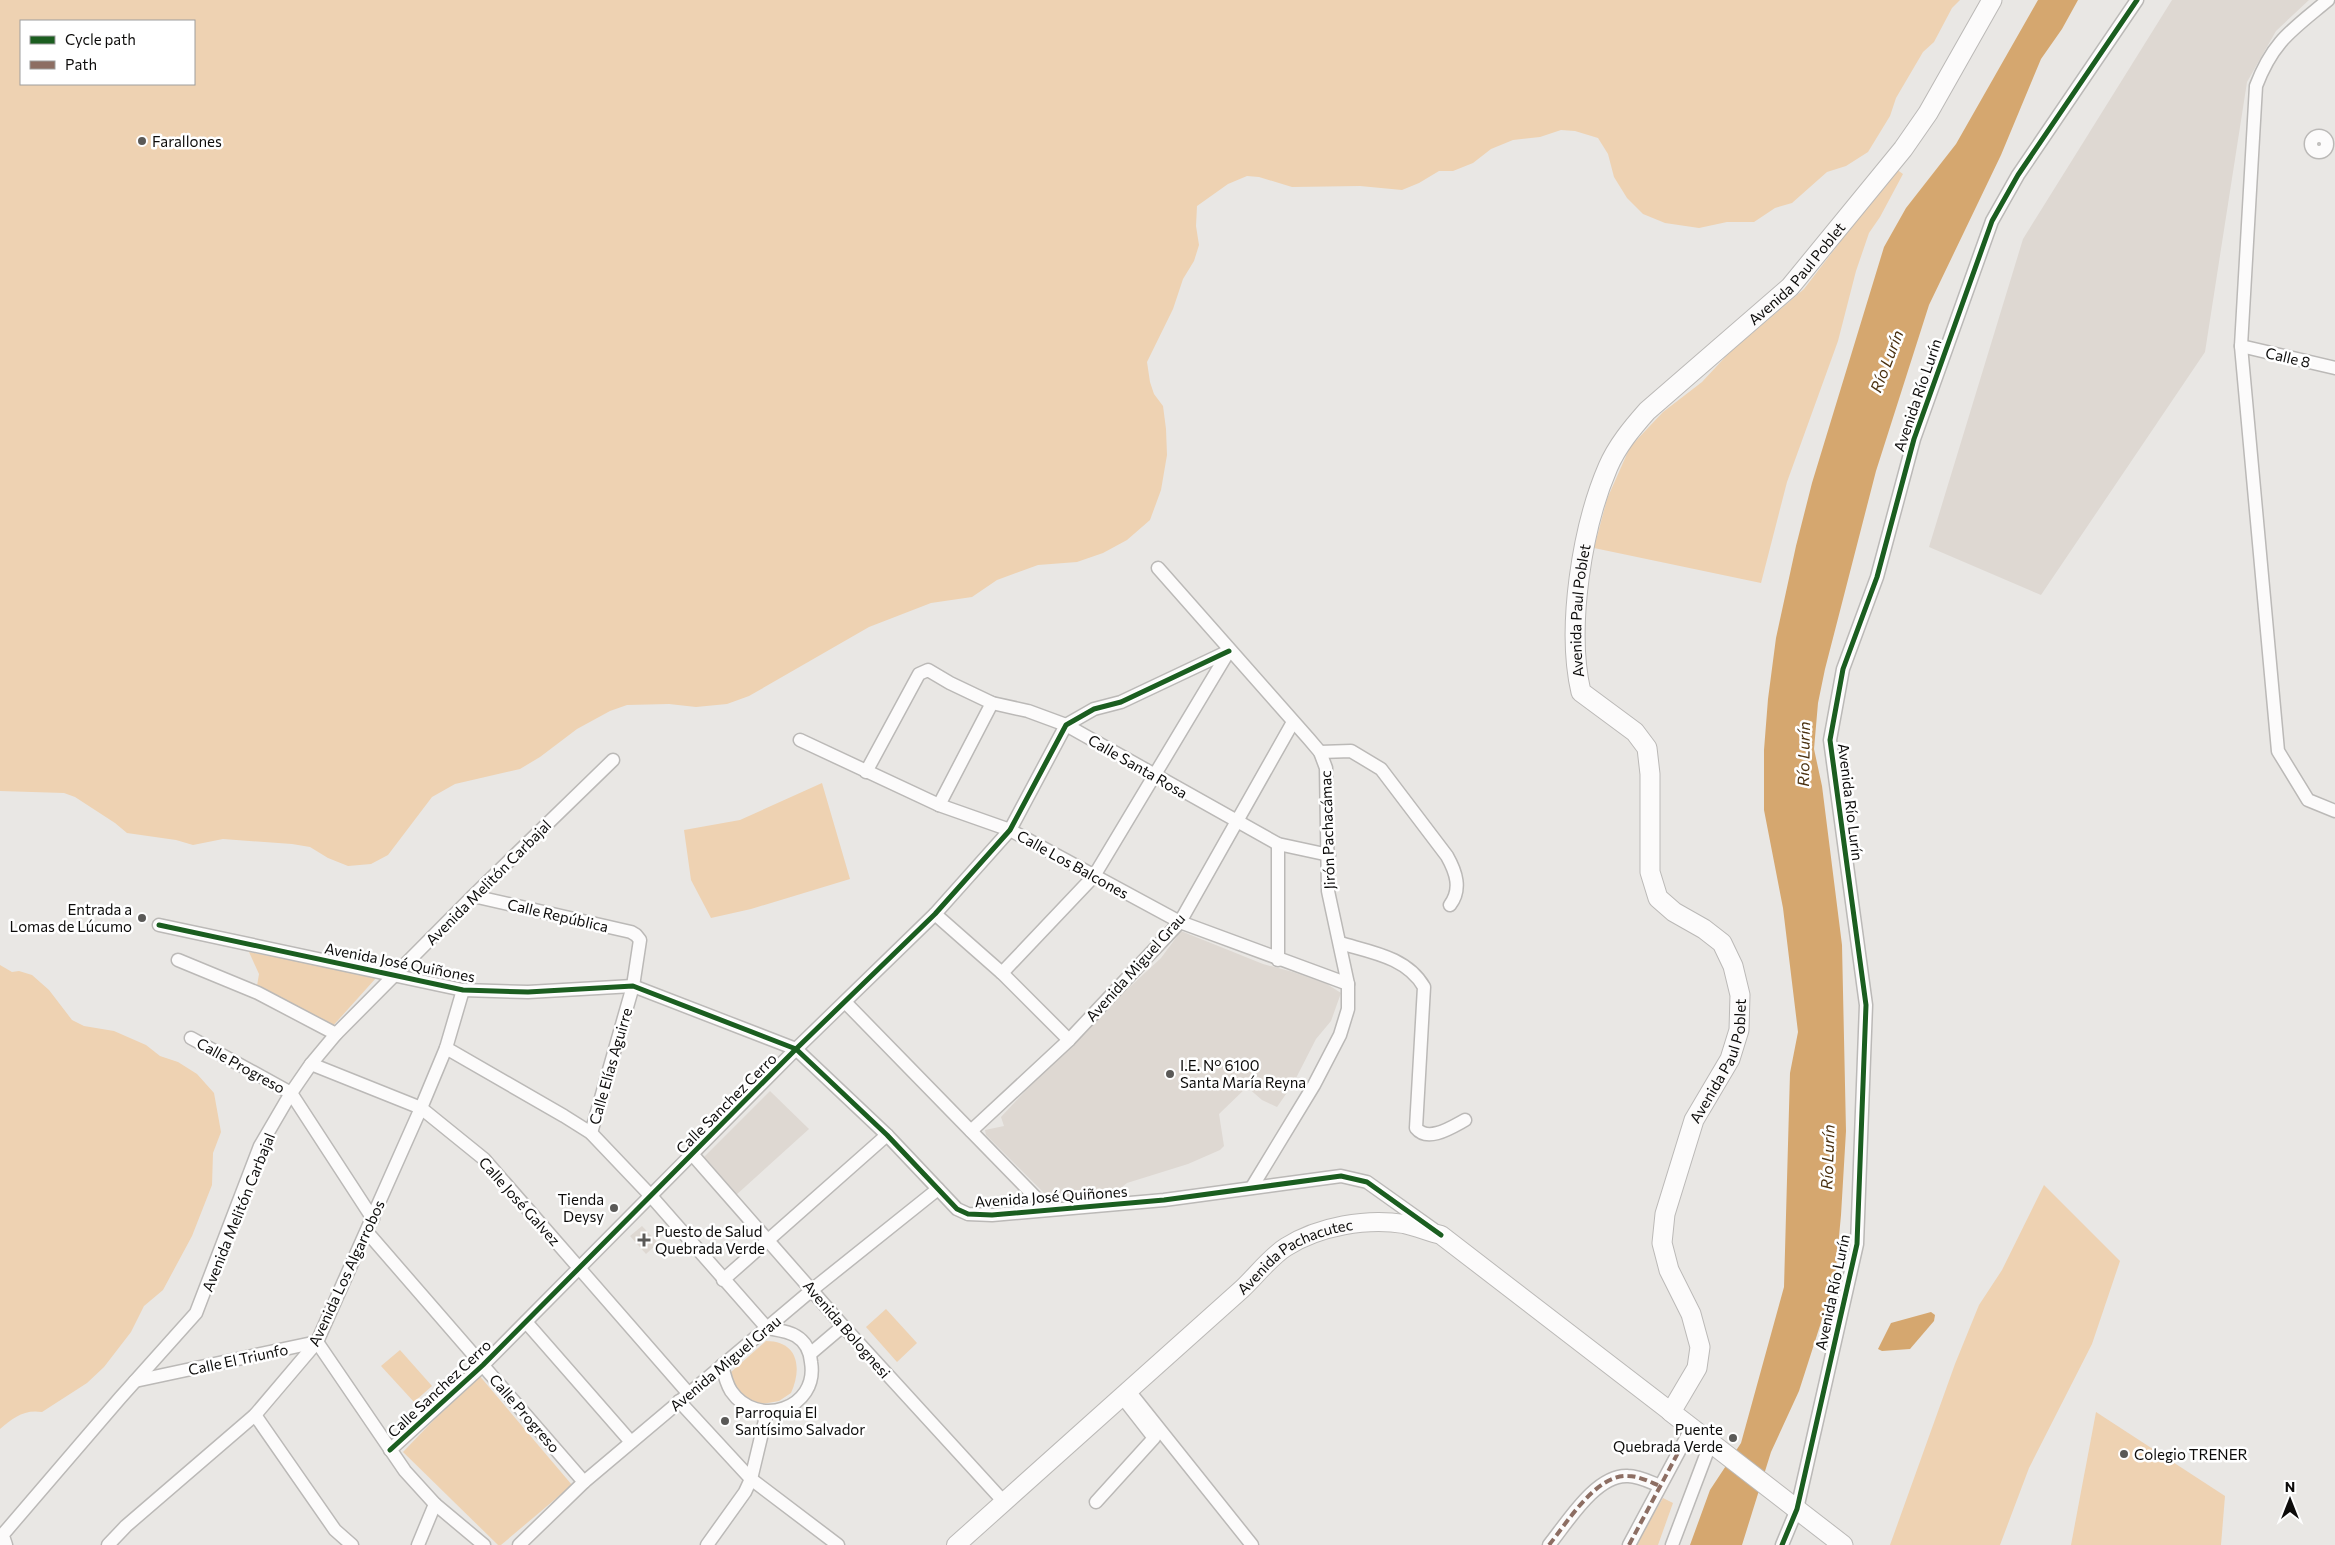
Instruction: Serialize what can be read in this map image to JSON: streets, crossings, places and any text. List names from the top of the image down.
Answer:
{
  "streets": {
    "main road": ["Avenida Paul Poblet", "Avenida Pachacutec"],
    "street": [
      "Calle 8",
      "Avenida Río Lurín",
      "Calle Santa Rosa",
      "Jirón Pachacámac",
      "Calle Los Balcones",
      "Avenida Melitón Carbajal",
      "Calle República",
      "Avenida José Quiñones",
      "Avenida Miguel Grau",
      "Calle Progreso",
      "Calle Elías Aguirre",
      "Calle Sanchez Cerro",
      "Calle José Galvez",
      "Avenida Los Algarrobos",
      "Avenida Bolognesi",
      "Calle El Triunfo"
    ]
  },
  "crossings": [
    ["Avenida Paul Poblet", "Avenida Pachacutec"],
    ["Calle Santa Rosa", "Jirón Pachacámac"],
    ["Calle Santa Rosa", "Calle Los Balcones"],
    ["Calle Santa Rosa", "Avenida Miguel Grau"],
    ["Calle Santa Rosa", "Calle Sanchez Cerro"],
    ["Jirón Pachacámac", "Calle Los Balcones"],
    ["Jirón Pachacámac", "Avenida José Quiñones"],
    ["Jirón Pachacámac", "Avenida Miguel Grau"],
    ["Calle Los Balcones", "Avenida Miguel Grau"],
    ["Calle Los Balcones", "Calle Sanchez Cerro"],
    ["Avenida Melitón Carbajal", "Calle República"],
    ["Avenida Melitón Carbajal", "Avenida José Quiñones"],
    ["Avenida Melitón Carbajal", "Calle Progreso"],
    ["Avenida Melitón Carbajal", "Calle José Galvez"],
    ["Avenida Melitón Carbajal", "Calle El Triunfo"],
    ["Calle República", "Calle Elías Aguirre"],
    ["Avenida José Quiñones", "Avenida Miguel Grau"],
    ["Avenida José Quiñones", "Calle Elías Aguirre"],
    ["Avenida José Quiñones", "Calle Sanchez Cerro"],
    ["Avenida José Quiñones", "Avenida Pachacutec"],
    ["Avenida José Quiñones", "Avenida Los Algarrobos"],
    ["Avenida Miguel Grau", "Calle Progreso"],
    ["Avenida Miguel Grau", "Calle José Galvez"],
    ["Avenida Miguel Grau", "Avenida Bolognesi"],
    ["Calle Progreso", "Calle Sanchez Cerro"],
    ["Calle Progreso", "Avenida Los Algarrobos"],
    ["Calle Sanchez Cerro", "Calle José Galvez"],
    ["Calle Sanchez Cerro", "Avenida Bolognesi"],
    ["Calle José Galvez", "Avenida Los Algarrobos"],
    ["Avenida Pachacutec", "Avenida Bolognesi"],
    ["Avenida Los Algarrobos", "Calle El Triunfo"]
  ],
  "water": ["Río Lurín"],
  "places": {
    "other": [
      "Farallones",
      "Entrada a Lomas de Lúcumo",
      "I.E. N° 6100 Santa María Reyna",
      "Tienda Deysy",
      "Parroquia El Santísimo Salvador",
      "Puente Quebrada Verde",
      "Colegio TRENER"
    ],
    "health": ["Puesto de Salud Quebrada Verde"]
  },
  "legend": ["Cycle path", "Path"],
  "north": "top"
}
